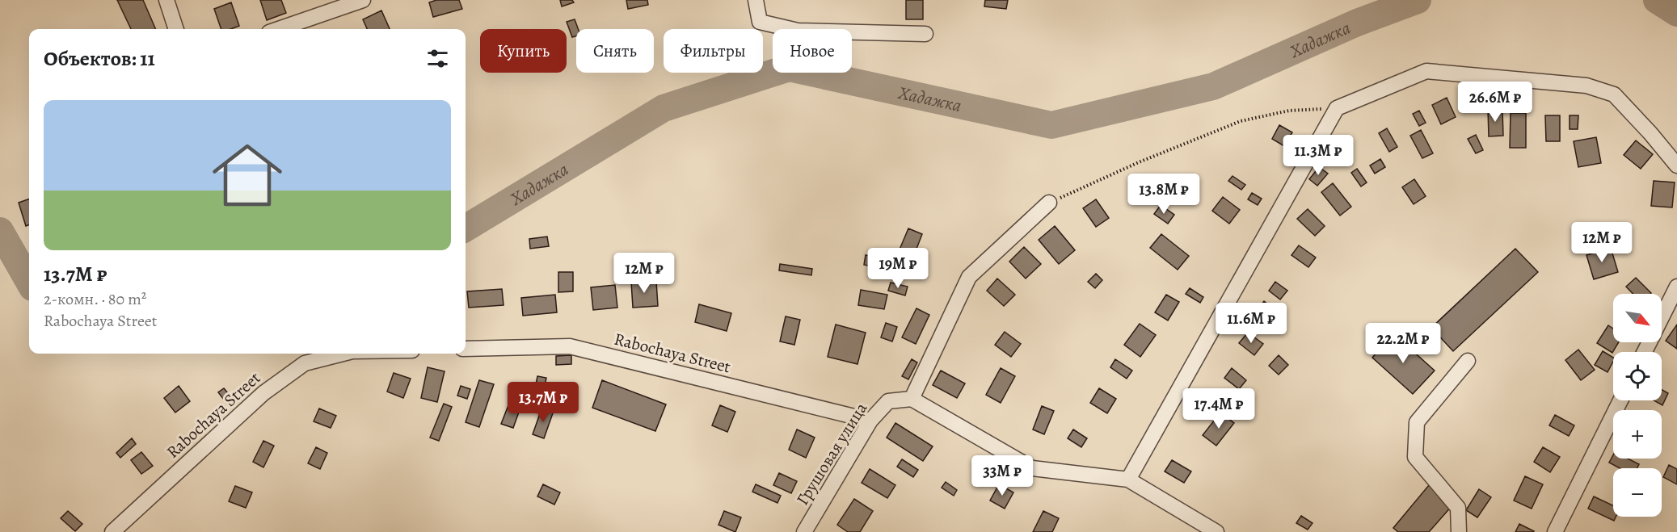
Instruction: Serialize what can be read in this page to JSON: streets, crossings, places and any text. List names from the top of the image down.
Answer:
{
  "streets": {
    "street": ["Rabochaya Street", "Грушовая улица"]
  },
  "crossings": [
    ["Rabochaya Street", "Грушовая улица"]
  ],
  "water": ["Хадажка"],
  "north": "bottom right",
  "page": {
    "chip": [
      "Купить",
      "Снять",
      "Фильтры",
      "Новое"
    ],
    "heading": "Объектов: 11",
    "price": [
      "26.6M ₽",
      "11.3M ₽",
      "13.8M ₽",
      "12M ₽",
      "19M ₽",
      "12M ₽",
      "11.6M ₽",
      "22.2M ₽",
      "13.7M ₽",
      "17.4M ₽",
      "33M ₽"
    ],
    "list": [
      {
        "name": "13.7M ₽",
        "note": "2-комн. · 80 m² · Rabochaya Street"
      }
    ],
    "map_buttons": ["+", "−"]
  }
}
